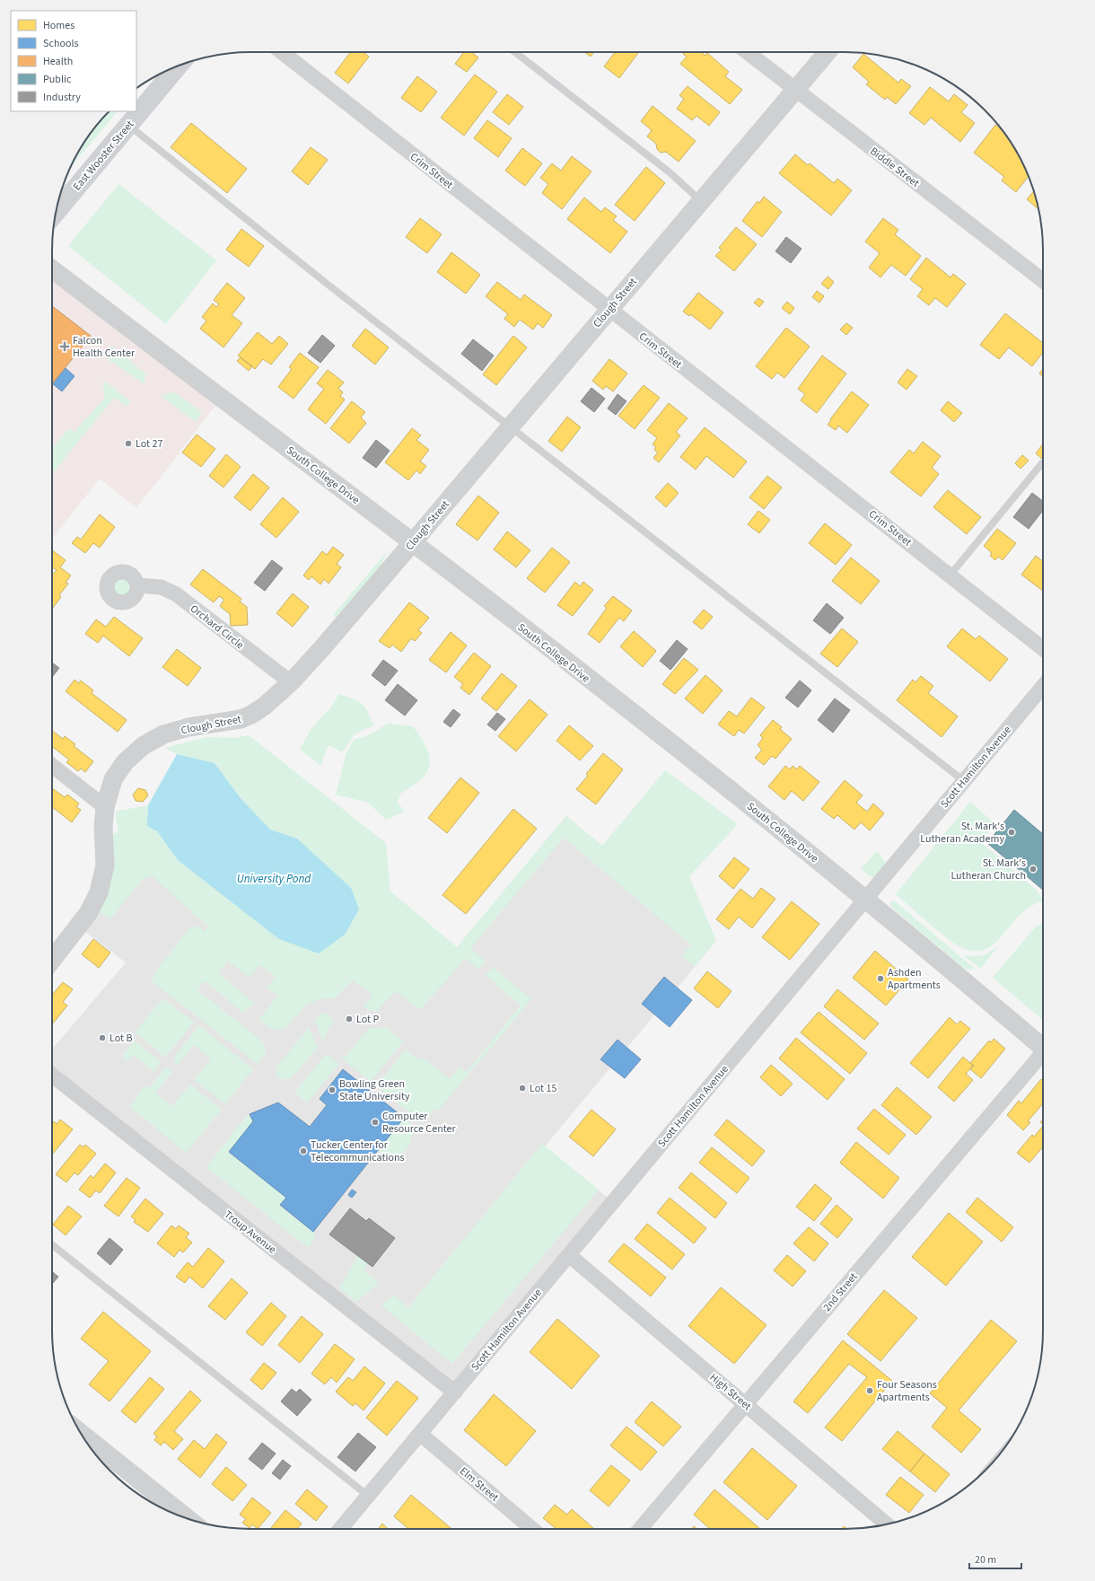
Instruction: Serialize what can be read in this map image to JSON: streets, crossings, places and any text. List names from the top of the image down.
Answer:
{
  "streets": {
    "main road": ["East Wooster Street"],
    "street": [
      "Biddle Street",
      "Crim Street",
      "Clough Street",
      "South College Drive",
      "Orchard Circle",
      "Scott Hamilton Avenue",
      "Troup Avenue",
      "2nd Street",
      "High Street",
      "Elm Street"
    ]
  },
  "crossings": [
    ["Biddle Street", "Clough Street"],
    ["Crim Street", "Clough Street"],
    ["Clough Street", "South College Drive"],
    ["Clough Street", "Orchard Circle"],
    ["South College Drive", "Scott Hamilton Avenue"],
    ["Scott Hamilton Avenue", "Troup Avenue"],
    ["Scott Hamilton Avenue", "High Street"],
    ["Scott Hamilton Avenue", "Elm Street"],
    ["2nd Street", "High Street"]
  ],
  "water": ["University Pond"],
  "places": {
    "health": ["Falcon Health Center"],
    "other": [
      "Lot 27",
      "St. Mark's Lutheran Academy",
      "St. Mark's Lutheran Church",
      "Ashden Apartments",
      "Lot P",
      "Lot B",
      "Lot 15",
      "Bowling Green State University",
      "Computer Resource Center",
      "Tucker Center for Telecommunications",
      "Four Seasons Apartments"
    ]
  },
  "legend": [
    "Homes",
    "Schools",
    "Health",
    "Public",
    "Industry"
  ],
  "scale_bar": "20 m"
}
